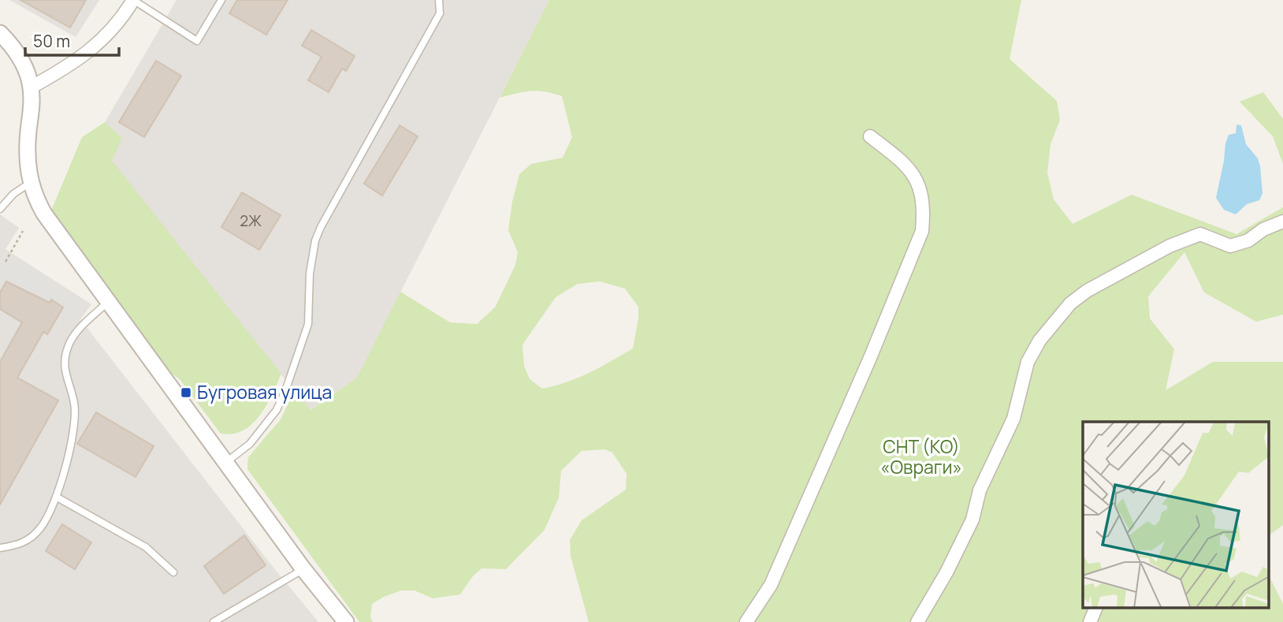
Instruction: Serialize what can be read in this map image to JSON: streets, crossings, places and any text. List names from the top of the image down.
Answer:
{
  "parks": ["СНТ (КО) «Овраги»"],
  "places": {
    "transit": ["Бугровая улица"]
  },
  "house_numbers": ["2Ж"],
  "scale_bar": "50 m"
}
